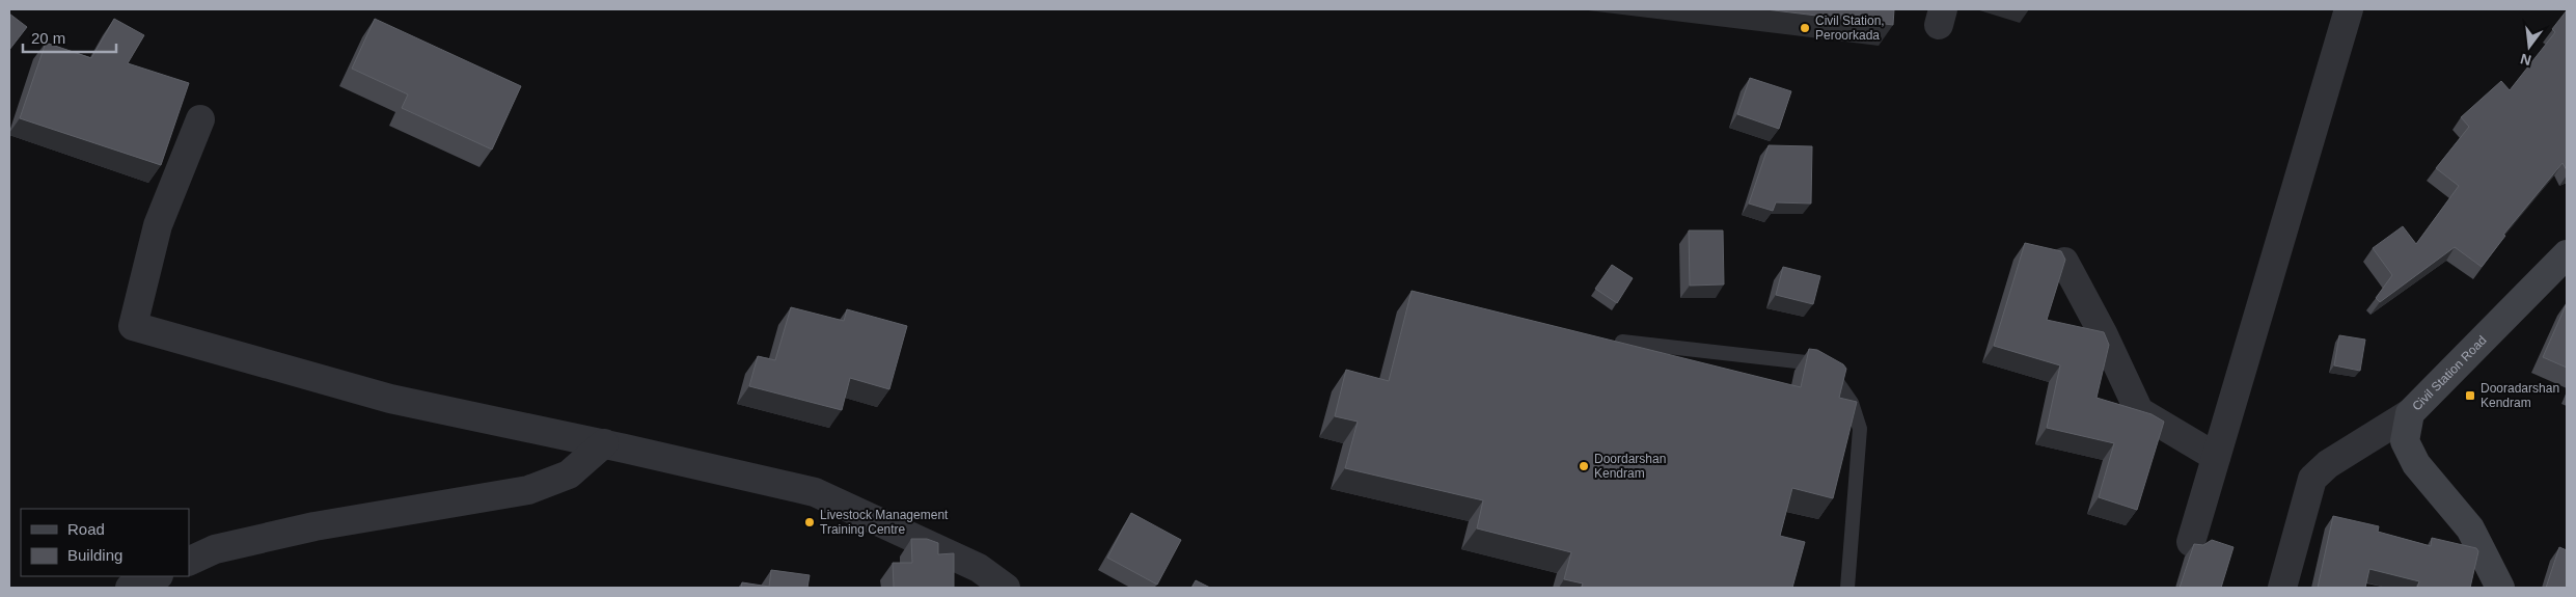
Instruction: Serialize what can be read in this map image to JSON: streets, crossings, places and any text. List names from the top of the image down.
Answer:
{
  "streets": {
    "main road": ["Civil Station Road"]
  },
  "places": {
    "other": ["Civil Station, Peroorkada", "Doordarshan Kendram", "Livestock Management Training Centre"],
    "transit": ["Dooradarshan Kendram"]
  },
  "legend": ["Road", "Building"],
  "scale_bar": "20 m",
  "north": "bottom"
}
